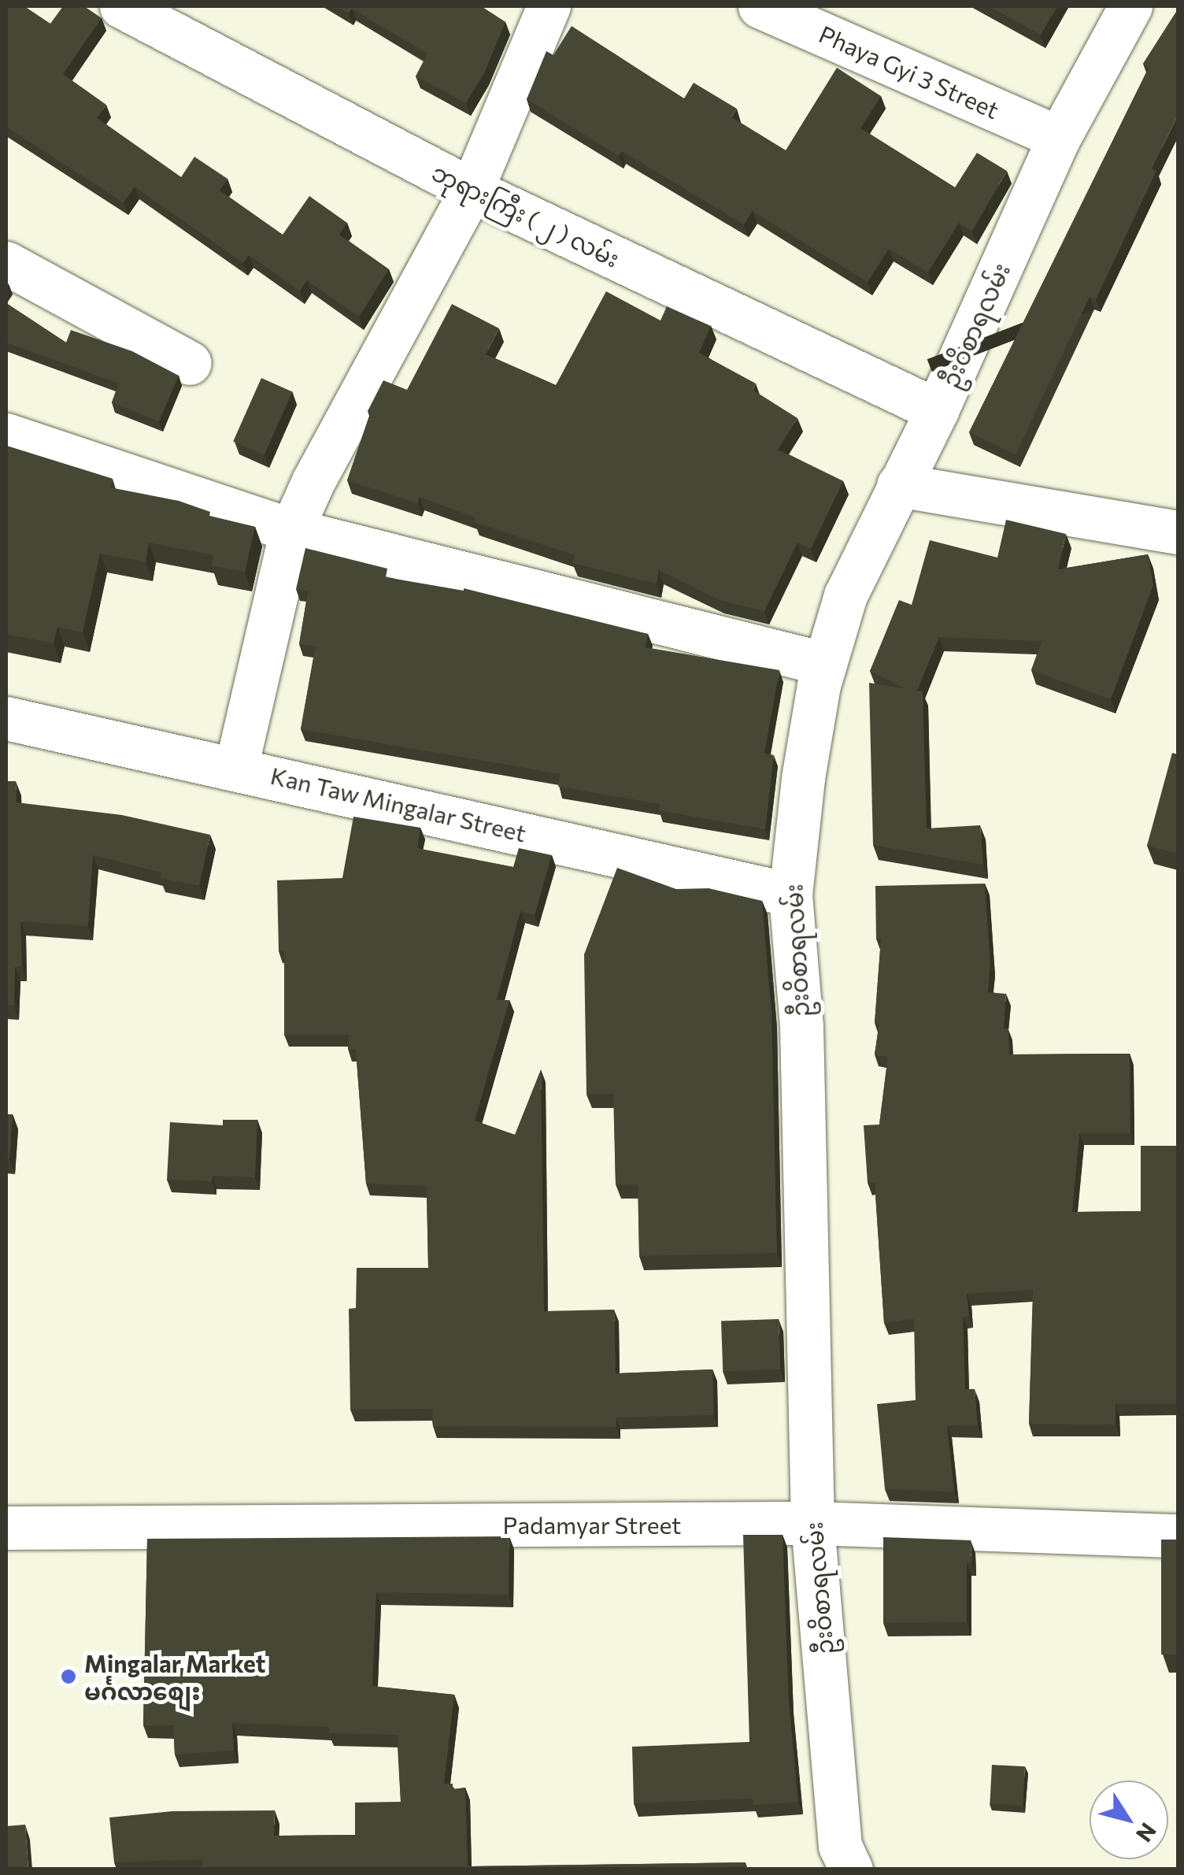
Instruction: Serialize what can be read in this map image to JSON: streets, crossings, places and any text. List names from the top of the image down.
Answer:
{
  "streets": {
    "street": [
      "Phaya Gyi 3 Street",
      "ဘုရားကြီး ( ၂ ) လမ်း",
      "ဦးဝိစာရလမ်း",
      "Kan Taw Mingalar Street",
      "Padamyar Street"
    ]
  },
  "crossings": [
    ["Phaya Gyi 3 Street", "ဦးဝိစာရလမ်း"],
    ["ဘုရားကြီး ( ၂ ) လမ်း", "ဦးဝိစာရလမ်း"],
    ["ဦးဝိစာရလမ်း", "Kan Taw Mingalar Street"],
    ["ဦးဝိစာရလမ်း", "Padamyar Street"]
  ],
  "places": ["Mingalar Market မင်္ဂလာစျေး"],
  "north": "bottom right"
}
